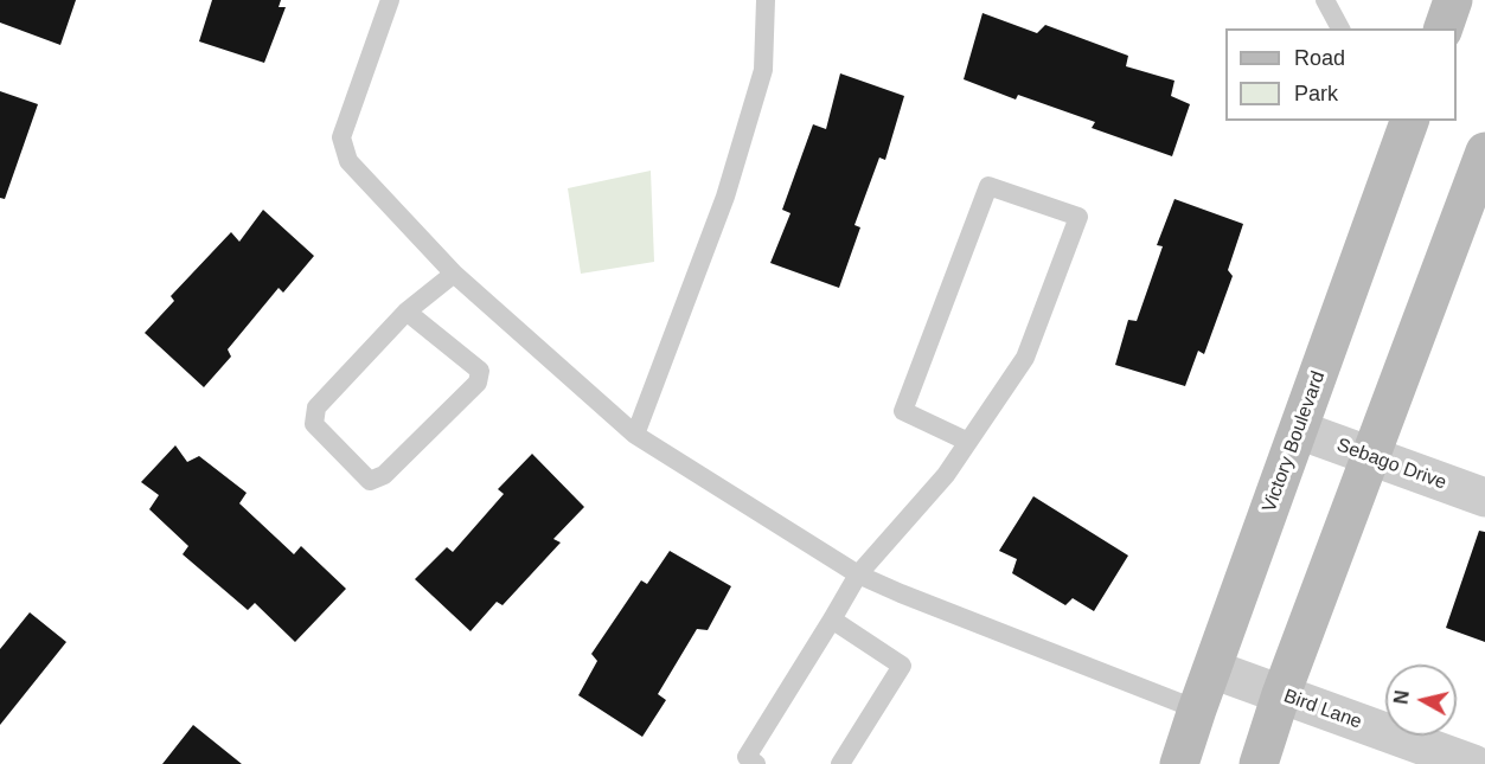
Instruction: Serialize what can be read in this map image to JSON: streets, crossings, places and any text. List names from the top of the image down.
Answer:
{
  "streets": {
    "main road": ["Victory Boulevard"],
    "street": ["Sebago Drive", "Bird Lane"]
  },
  "crossings": [
    ["Victory Boulevard", "Sebago Drive"],
    ["Victory Boulevard", "Bird Lane"]
  ],
  "legend": ["Road", "Park"],
  "north": "left"
}
